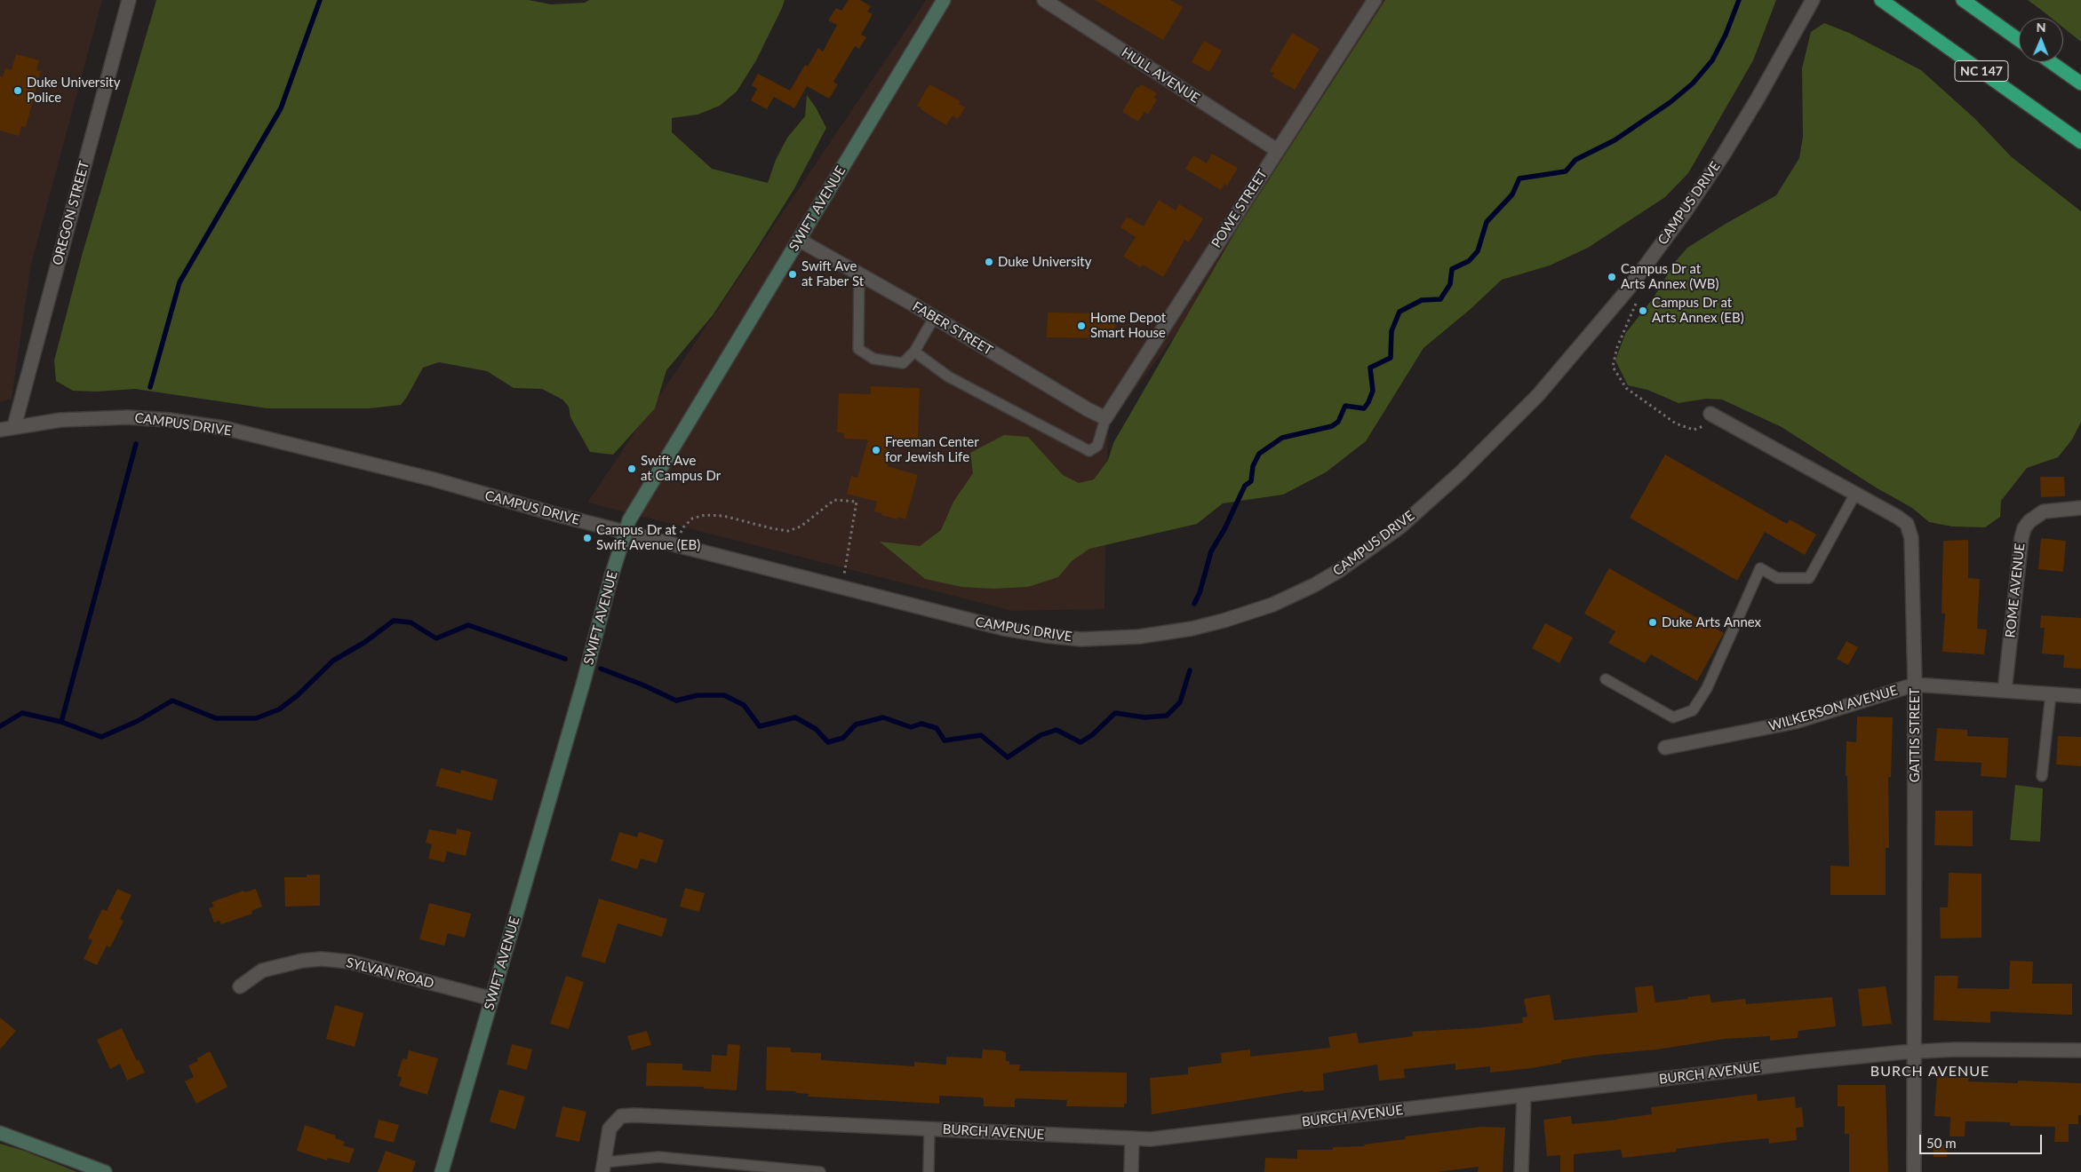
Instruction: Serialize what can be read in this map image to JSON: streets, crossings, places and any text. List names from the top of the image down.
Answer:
{
  "streets": {
    "highway": ["NC 147"],
    "street": [
      "HULL AVENUE",
      "CAMPUS DRIVE",
      "SWIFT AVENUE",
      "POWE STREET",
      "OREGON STREET",
      "FABER STREET",
      "ROME AVENUE",
      "WILKERSON AVENUE",
      "GATTIS STREET",
      "SYLVAN ROAD",
      "BURCH AVENUE"
    ]
  },
  "crossings": [
    ["HULL AVENUE", "POWE STREET"],
    ["CAMPUS DRIVE", "SWIFT AVENUE"],
    ["CAMPUS DRIVE", "OREGON STREET"],
    ["SWIFT AVENUE", "FABER STREET"],
    ["SWIFT AVENUE", "SYLVAN ROAD"],
    ["POWE STREET", "FABER STREET"],
    ["ROME AVENUE", "WILKERSON AVENUE"],
    ["WILKERSON AVENUE", "GATTIS STREET"],
    ["GATTIS STREET", "BURCH AVENUE"]
  ],
  "districts": ["BURCH AVENUE"],
  "places": [
    "Duke University Police",
    "Duke University",
    "Swift Ave at Faber St",
    "Campus Dr at Arts Annex (WB)",
    "Campus Dr at Arts Annex (EB)",
    "Home Depot Smart House",
    "Freeman Center for Jewish Life",
    "Swift Ave at Campus Dr",
    "Campus Dr at Swift Avenue (EB)",
    "Duke Arts Annex"
  ],
  "scale_bar": "50 m",
  "north": "top"
}
